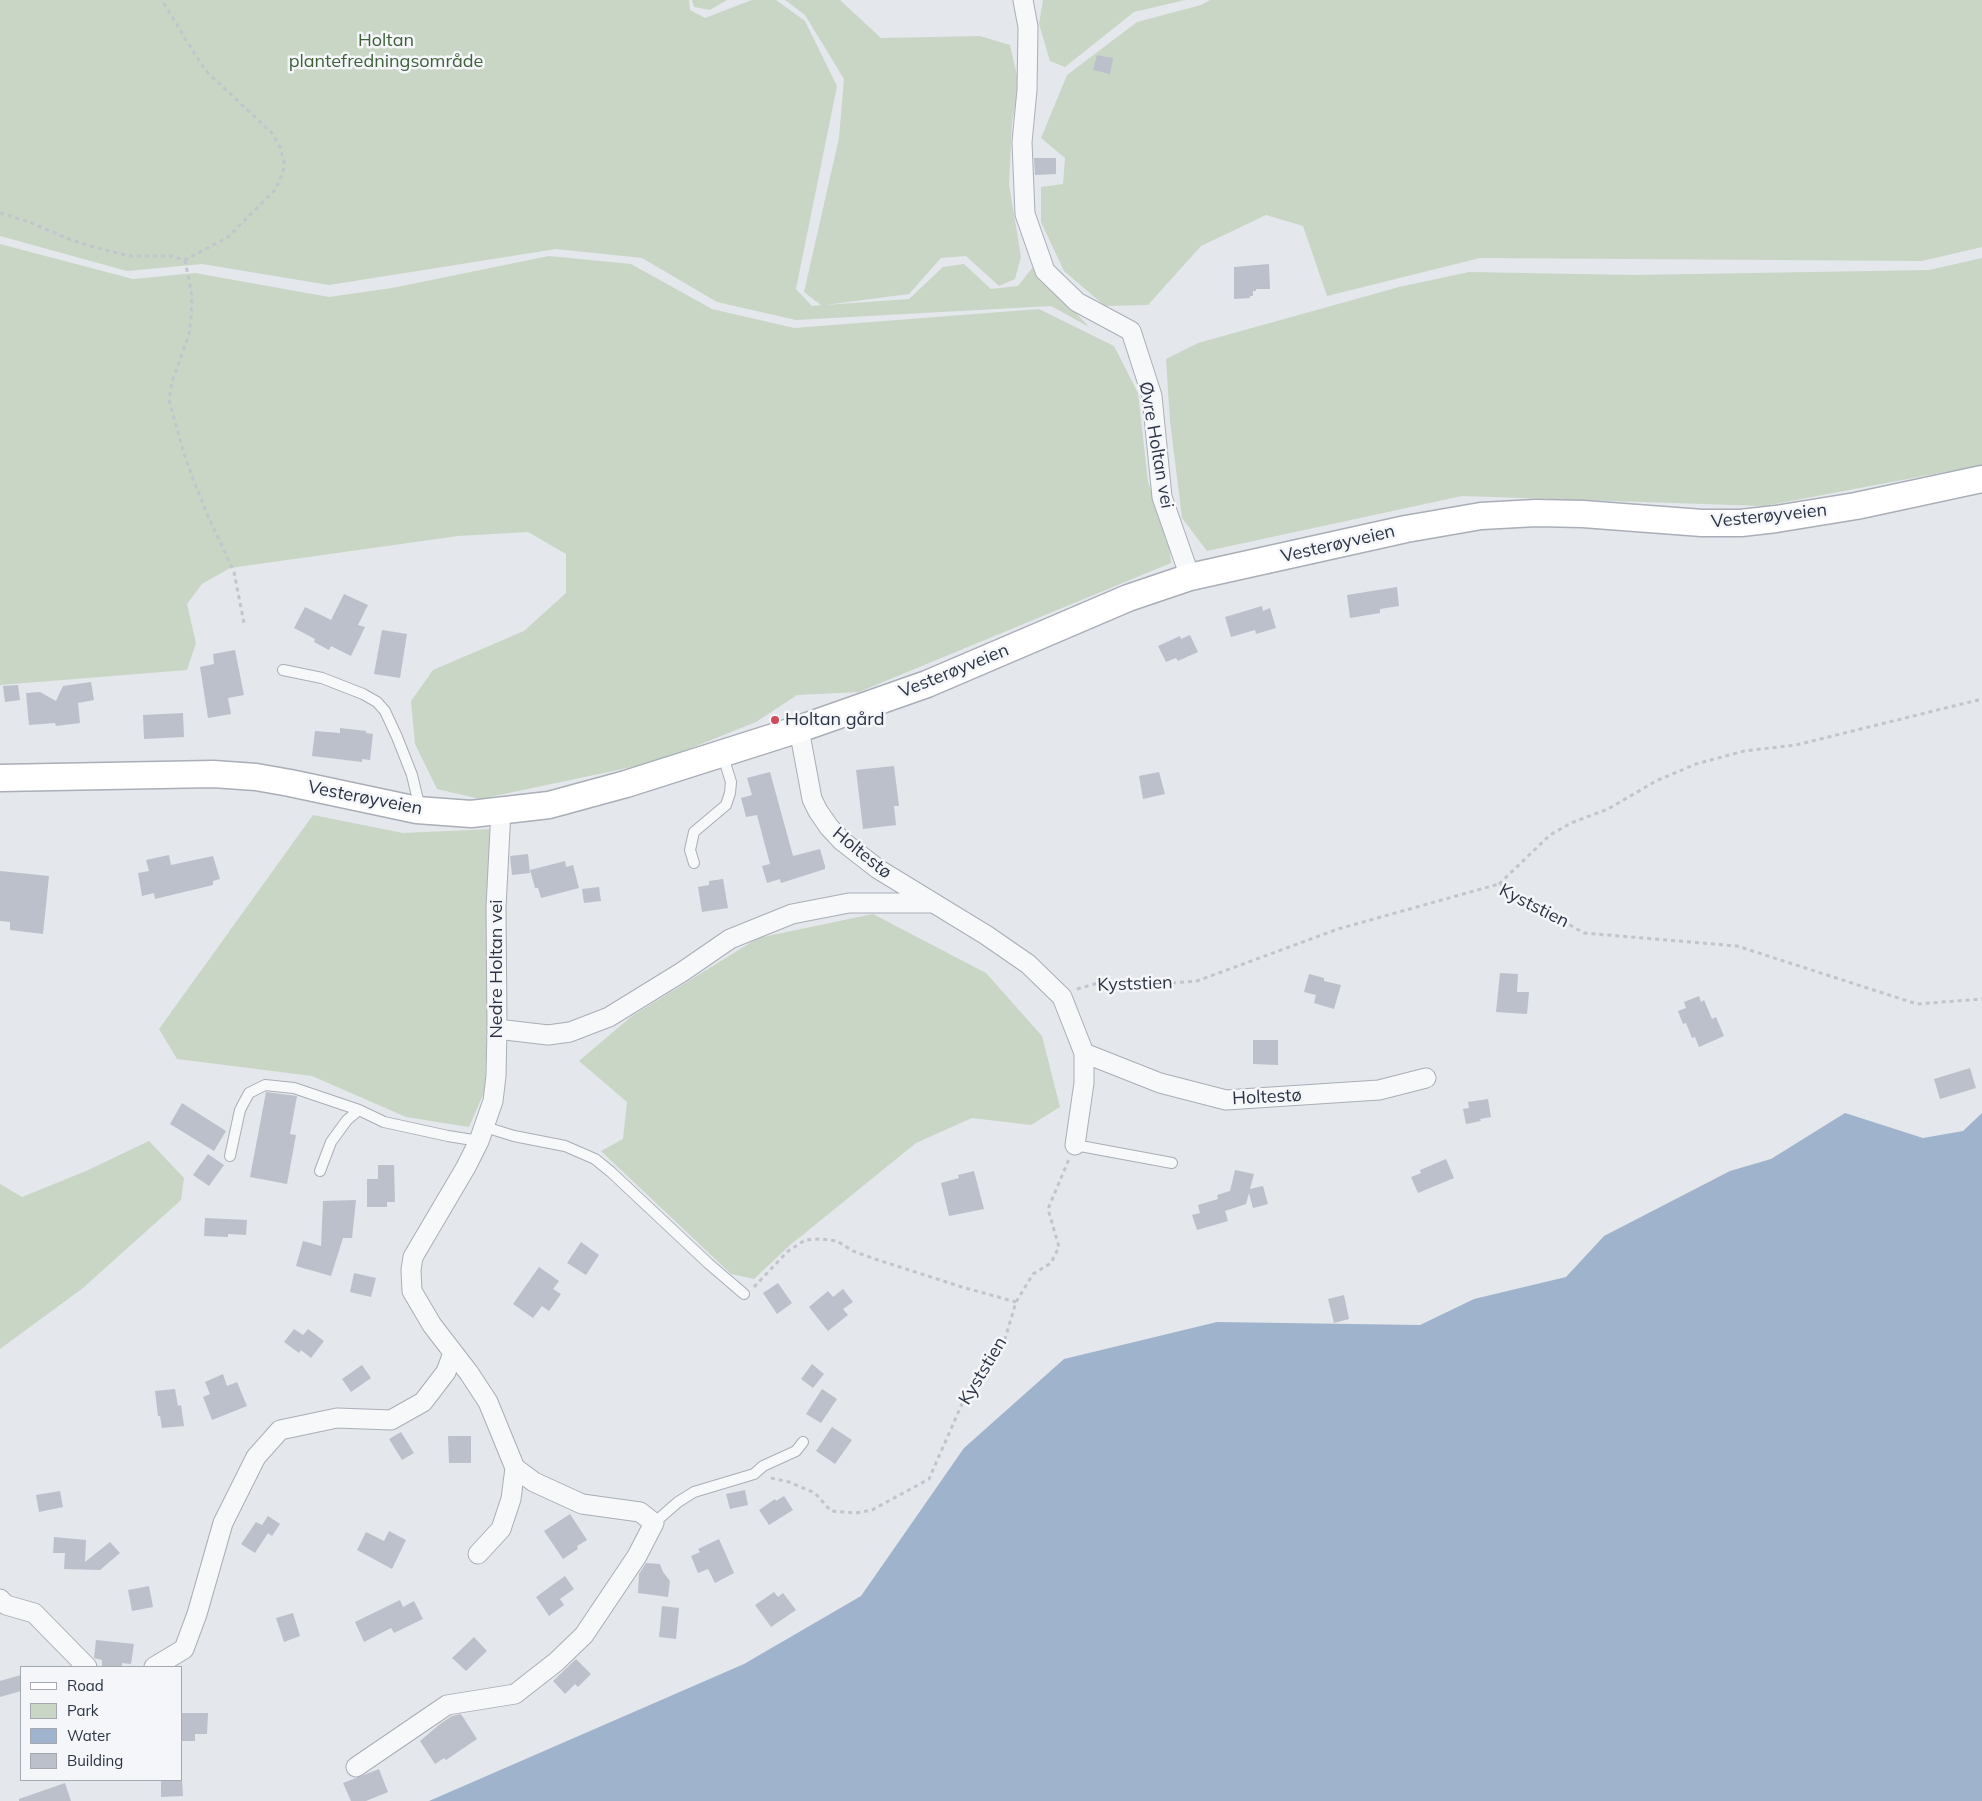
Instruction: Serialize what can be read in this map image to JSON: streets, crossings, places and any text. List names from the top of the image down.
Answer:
{
  "streets": {
    "main road": ["Vesterøyveien"],
    "street": ["Øvre Holtan vei", "Holtestø", "Nedre Holtan vei"],
    "path": ["Kyststien"]
  },
  "crossings": [
    ["Øvre Holtan vei", "Vesterøyveien"],
    ["Vesterøyveien", "Holtestø"],
    ["Vesterøyveien", "Nedre Holtan vei"],
    ["Holtestø", "Kyststien"],
    ["Holtestø", "Nedre Holtan vei"]
  ],
  "parks": ["Holtan plantefredningsområde"],
  "places": ["Holtan gård"],
  "legend": [
    "Road",
    "Park",
    "Water",
    "Building"
  ]
}
